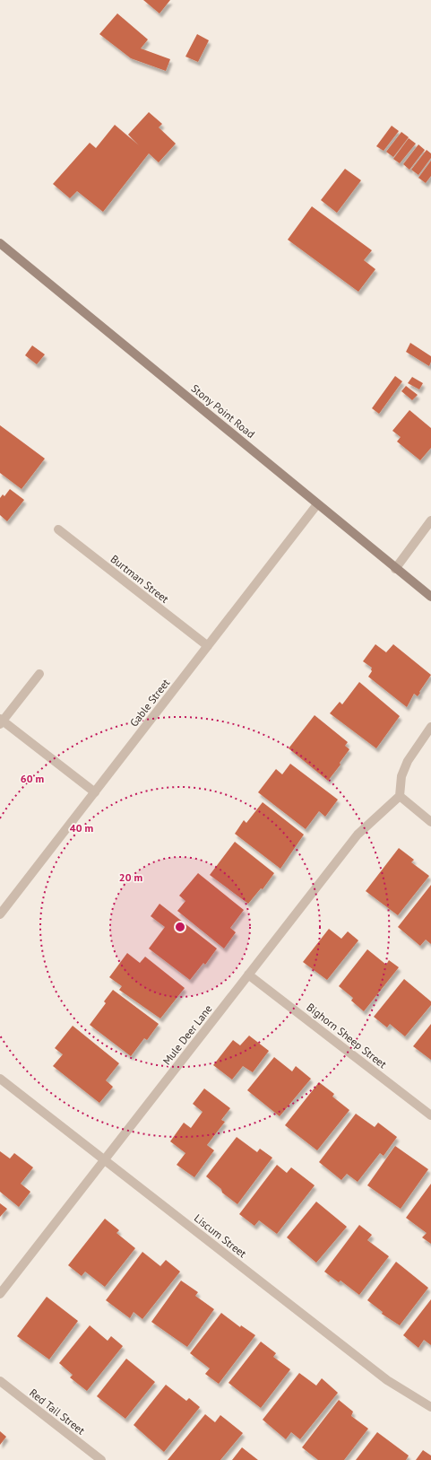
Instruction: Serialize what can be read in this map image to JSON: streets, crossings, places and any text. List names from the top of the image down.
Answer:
{
  "streets": {
    "main road": ["Stony Point Road"],
    "street": [
      "Burtman Street",
      "Gable Street",
      "Mule Deer Lane",
      "Bighorn Sheep Street",
      "Liscum Street",
      "Red Tail Street"
    ]
  },
  "crossings": [
    ["Stony Point Road", "Gable Street"],
    ["Burtman Street", "Gable Street"],
    ["Mule Deer Lane", "Bighorn Sheep Street"],
    ["Mule Deer Lane", "Liscum Street"]
  ],
  "rings": ["60 m", "40 m", "20 m"]
}
